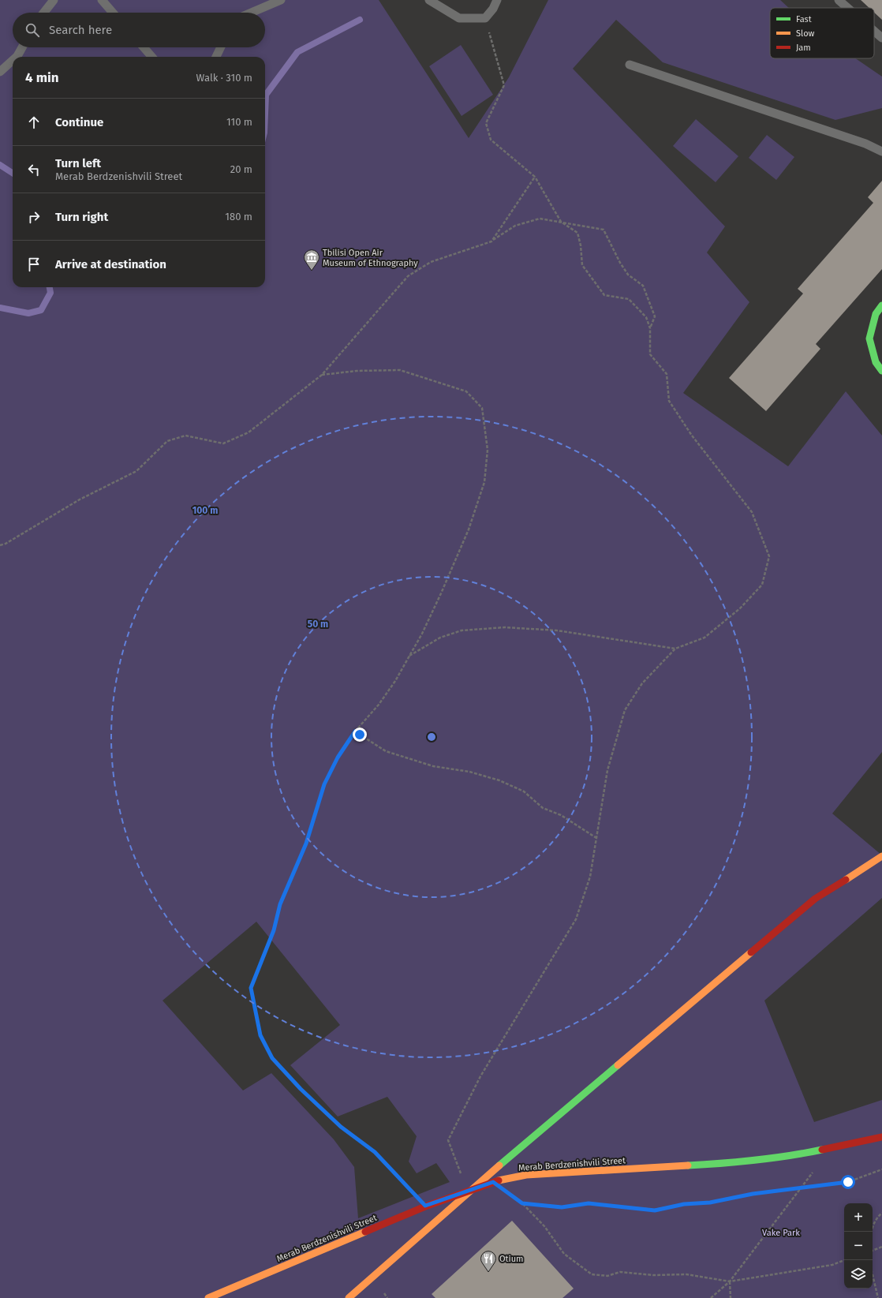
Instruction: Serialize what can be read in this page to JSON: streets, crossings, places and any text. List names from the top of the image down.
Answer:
{
  "streets": {
    "street": ["Merab Berdzenishvili Street"]
  },
  "parks": ["Vake Park"],
  "places": {
    "museum": ["Tbilisi Open Air Museum of Ethnography"],
    "restaurant": ["Otium"]
  },
  "legend": ["Fast", "Slow", "Jam"],
  "page": {
    "search": "Search here",
    "heading": ["4 min", "Walk · 310 m"],
    "list": [
      ["Continue", "110 m"],
      ["Turn left", "Merab Berdzenishvili Street", "20 m"],
      ["Turn right", "180 m"],
      "Arrive at destination"
    ],
    "map_buttons": ["+", "−"]
  },
  "rings": ["100 m", "50 m"]
}
